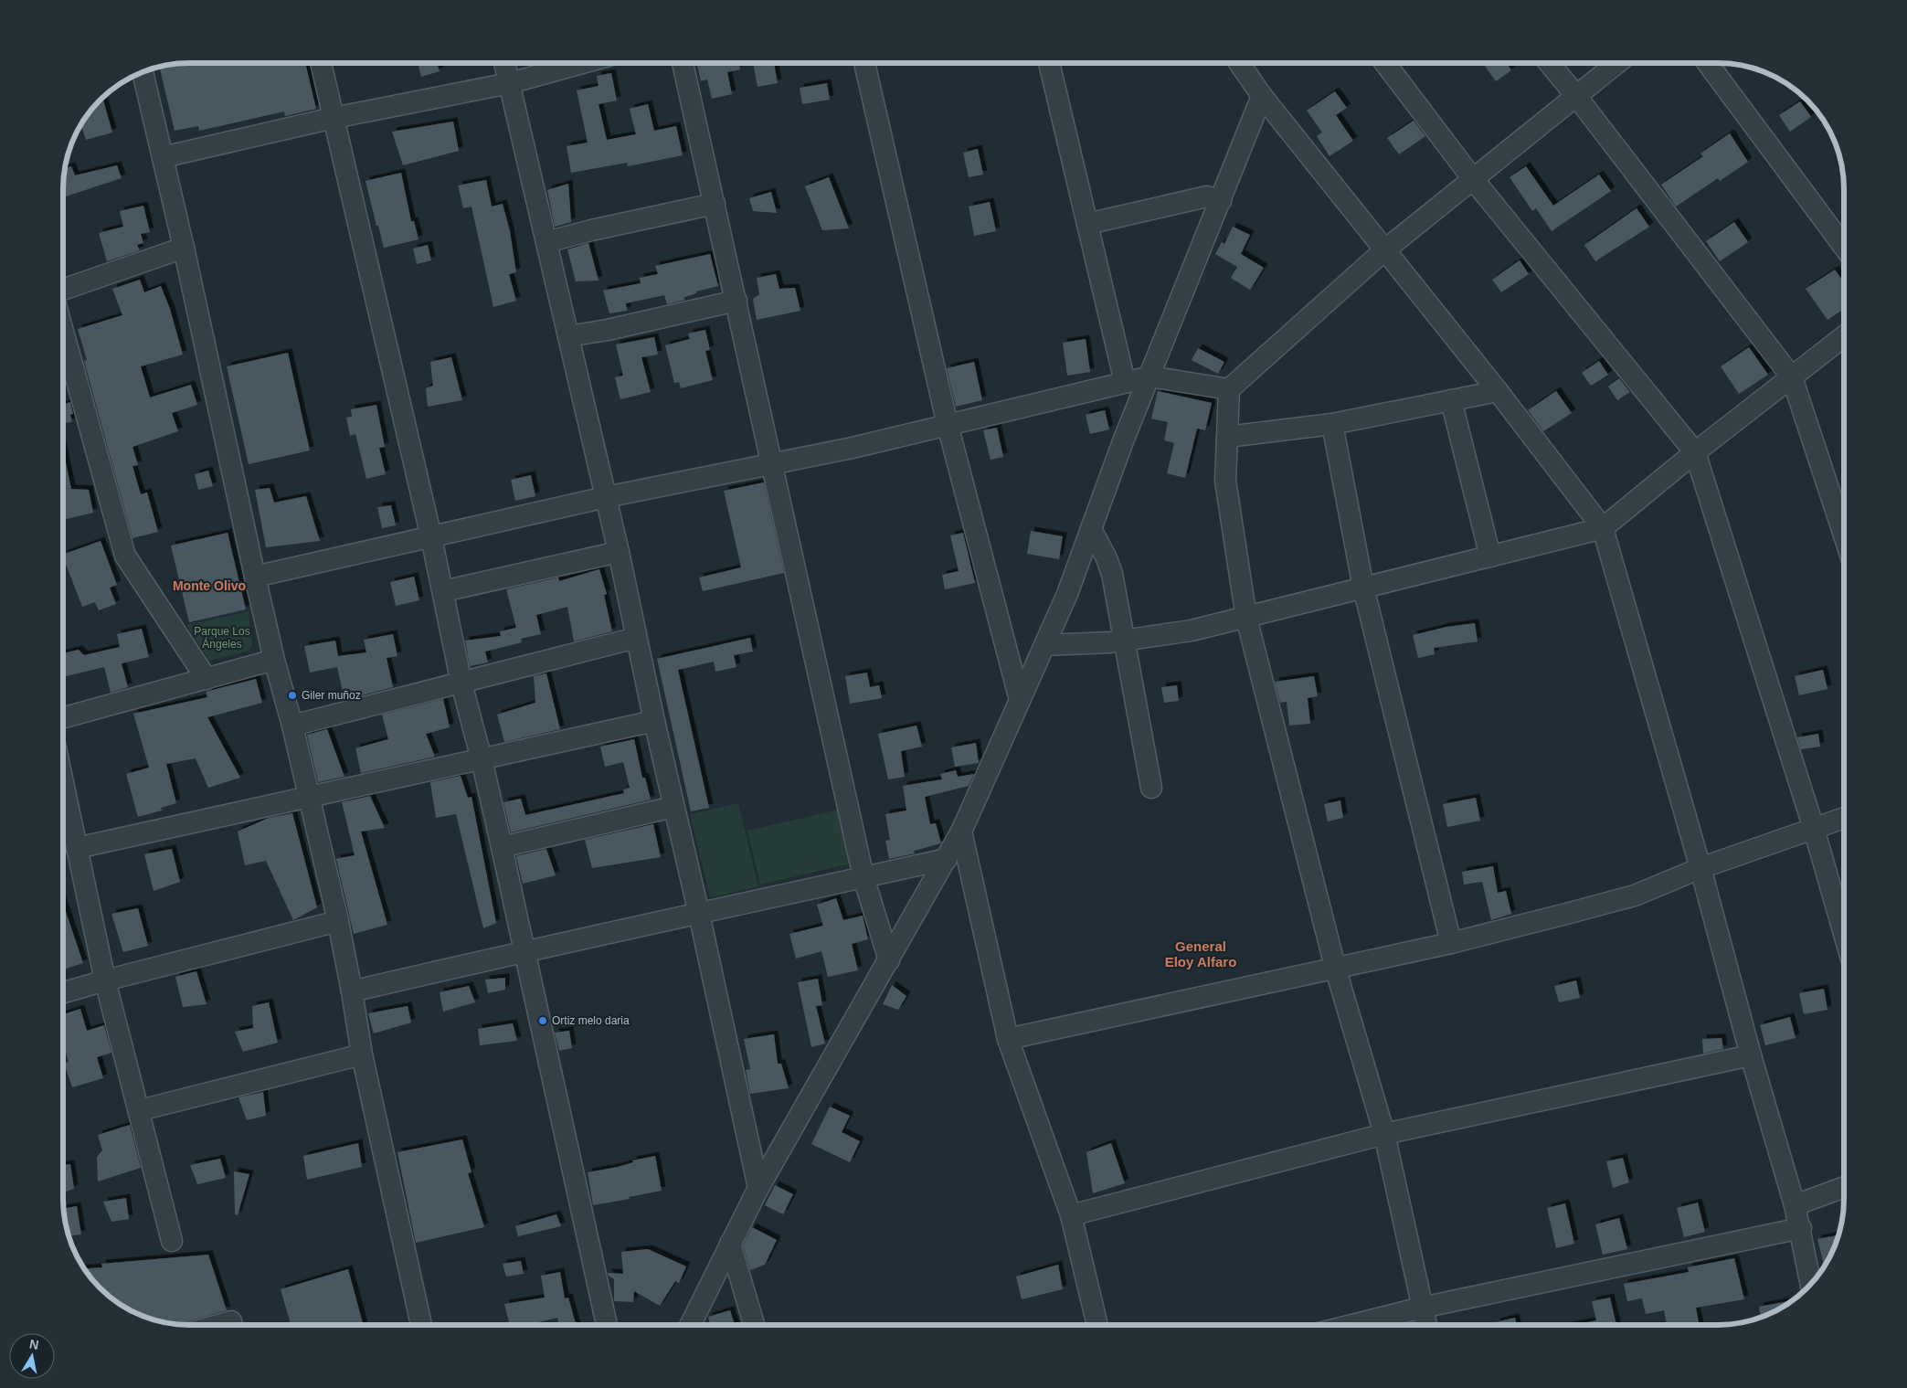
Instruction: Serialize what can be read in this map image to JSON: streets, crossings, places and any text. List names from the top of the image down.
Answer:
{
  "districts": ["Monte Olivo", "General Eloy Alfaro"],
  "parks": ["Parque Los Ángeles"],
  "places": ["Giler muñoz", "Ortiz melo daria"],
  "north": "top"
}
